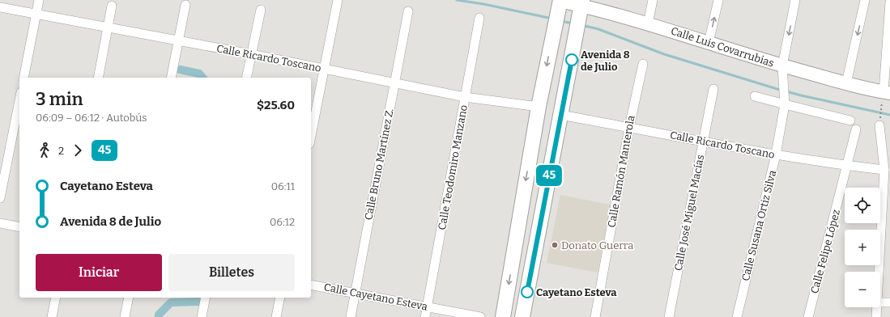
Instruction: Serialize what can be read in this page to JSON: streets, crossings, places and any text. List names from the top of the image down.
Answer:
{
  "streets": {
    "street": [
      "Calle Luis Covarrubias",
      "Calle Ricardo Toscano",
      "Calle Bruno Martínez Z.",
      "Calle Teodomiro Manzano",
      "Calle Ramón Manterola",
      "Calle José Miguel Macías",
      "Calle Susana Ortiz Silva",
      "Calle Felipe López",
      "Calle Cayetano Esteva"
    ]
  },
  "crossings": [
    ["Calle Luis Covarrubias", "Calle Susana Ortiz Silva"],
    ["Calle Ricardo Toscano", "Calle Bruno Martínez Z."],
    ["Calle Ricardo Toscano", "Calle Teodomiro Manzano"],
    ["Calle Ricardo Toscano", "Calle Ramón Manterola"],
    ["Calle Ricardo Toscano", "Calle José Miguel Macías"],
    ["Calle Ricardo Toscano", "Calle Susana Ortiz Silva"],
    ["Calle Ricardo Toscano", "Calle Felipe López"],
    ["Calle Bruno Martínez Z.", "Calle Cayetano Esteva"],
    ["Calle Teodomiro Manzano", "Calle Cayetano Esteva"]
  ],
  "places": ["Avenida 8 de Julio", "Donato Guerra", "Cayetano Esteva"],
  "lines": ["bus line 45"],
  "page": {
    "on_map": "45",
    "heading": ["3 min", "06:09 – 06:12 · Autobús", "$25.60"],
    "legs": ["2", "45"],
    "list": [
      {
        "name": "Cayetano Esteva",
        "value": "06:11"
      },
      {
        "name": "Avenida 8 de Julio",
        "value": "06:12"
      }
    ],
    "map_buttons": ["+", "−"],
    "buttons": ["Iniciar", "Billetes"]
  }
}
